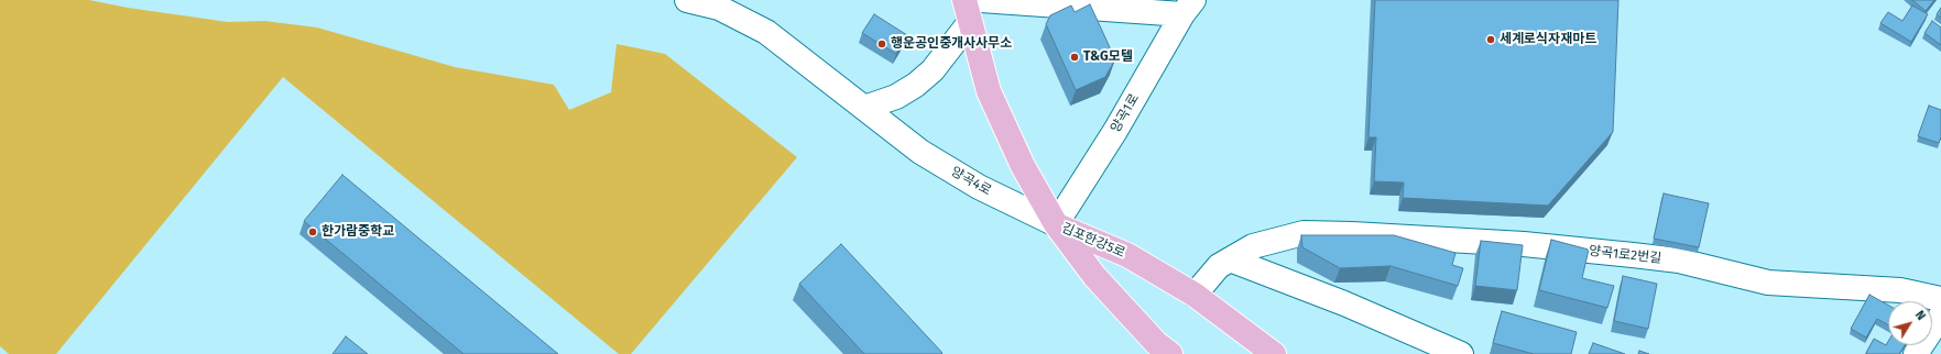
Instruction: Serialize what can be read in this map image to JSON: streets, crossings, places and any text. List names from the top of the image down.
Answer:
{
  "streets": {
    "main road": ["김포한강5로"],
    "street": ["양곡1로", "양곡4로", "양곡1로2번길"]
  },
  "crossings": [
    ["양곡1로", "양곡4로"],
    ["양곡1로", "김포한강5로"],
    ["양곡4로", "김포한강5로"],
    ["김포한강5로", "양곡1로2번길"]
  ],
  "places": [
    "세계로식자재마트",
    "행운공인중개사사무소",
    "T&G모텔",
    "한가람중학교"
  ],
  "north": "top right"
}
